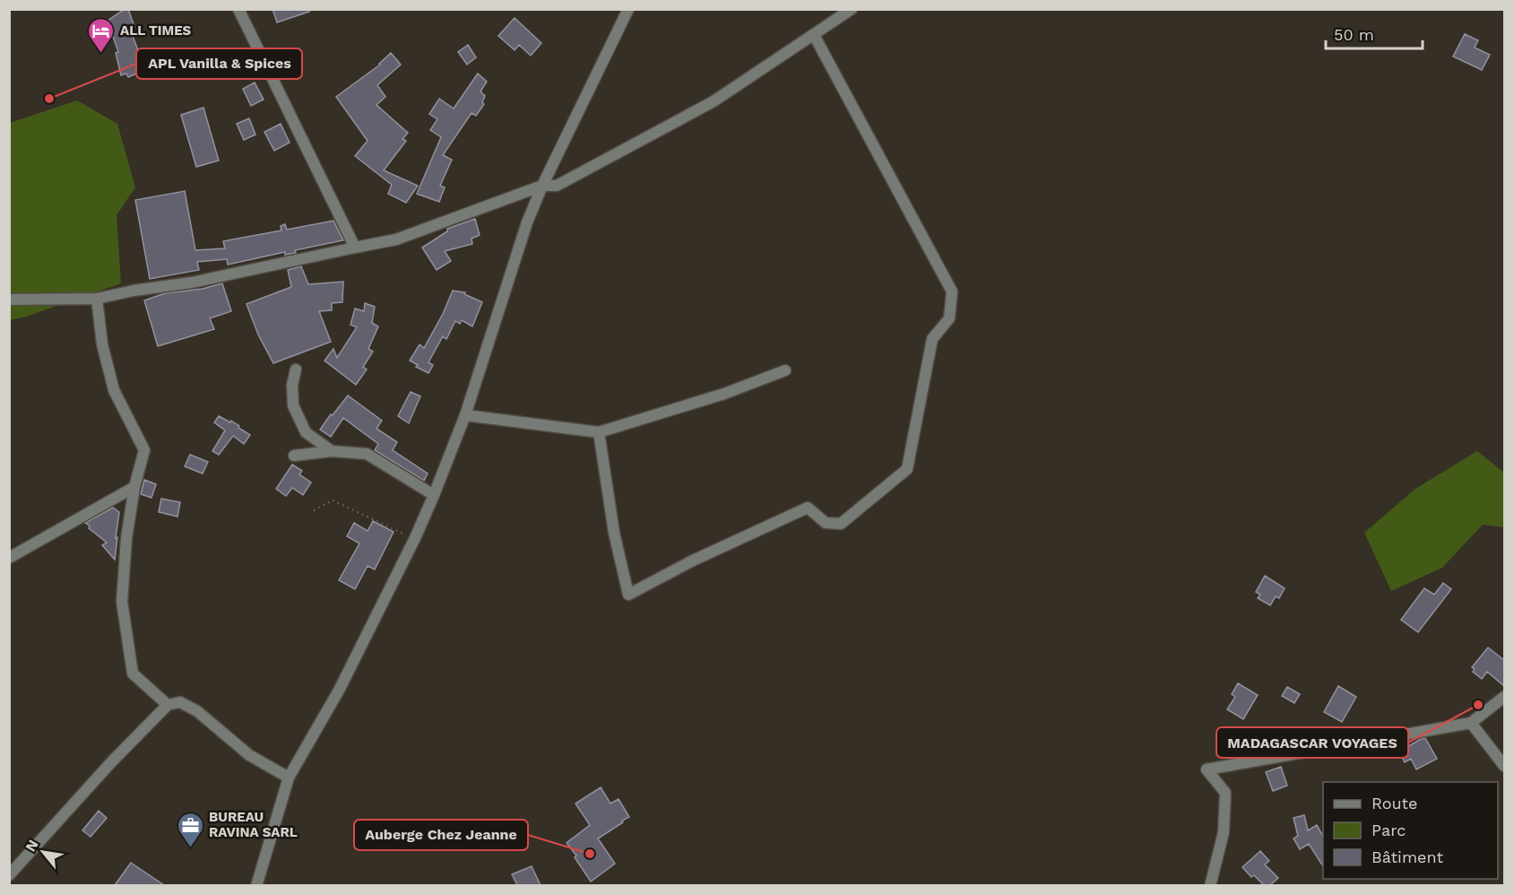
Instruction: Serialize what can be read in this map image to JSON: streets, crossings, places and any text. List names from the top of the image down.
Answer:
{
  "places": {
    "hotel": ["ALL TIMES"],
    "other": ["APL Vanilla & Spices", "MADAGASCAR VOYAGES", "Auberge Chez Jeanne"],
    "office": ["BUREAU RAVINA SARL"]
  },
  "legend": ["Route", "Parc", "Bâtiment"],
  "scale_bar": "50 m",
  "north": "top left"
}
